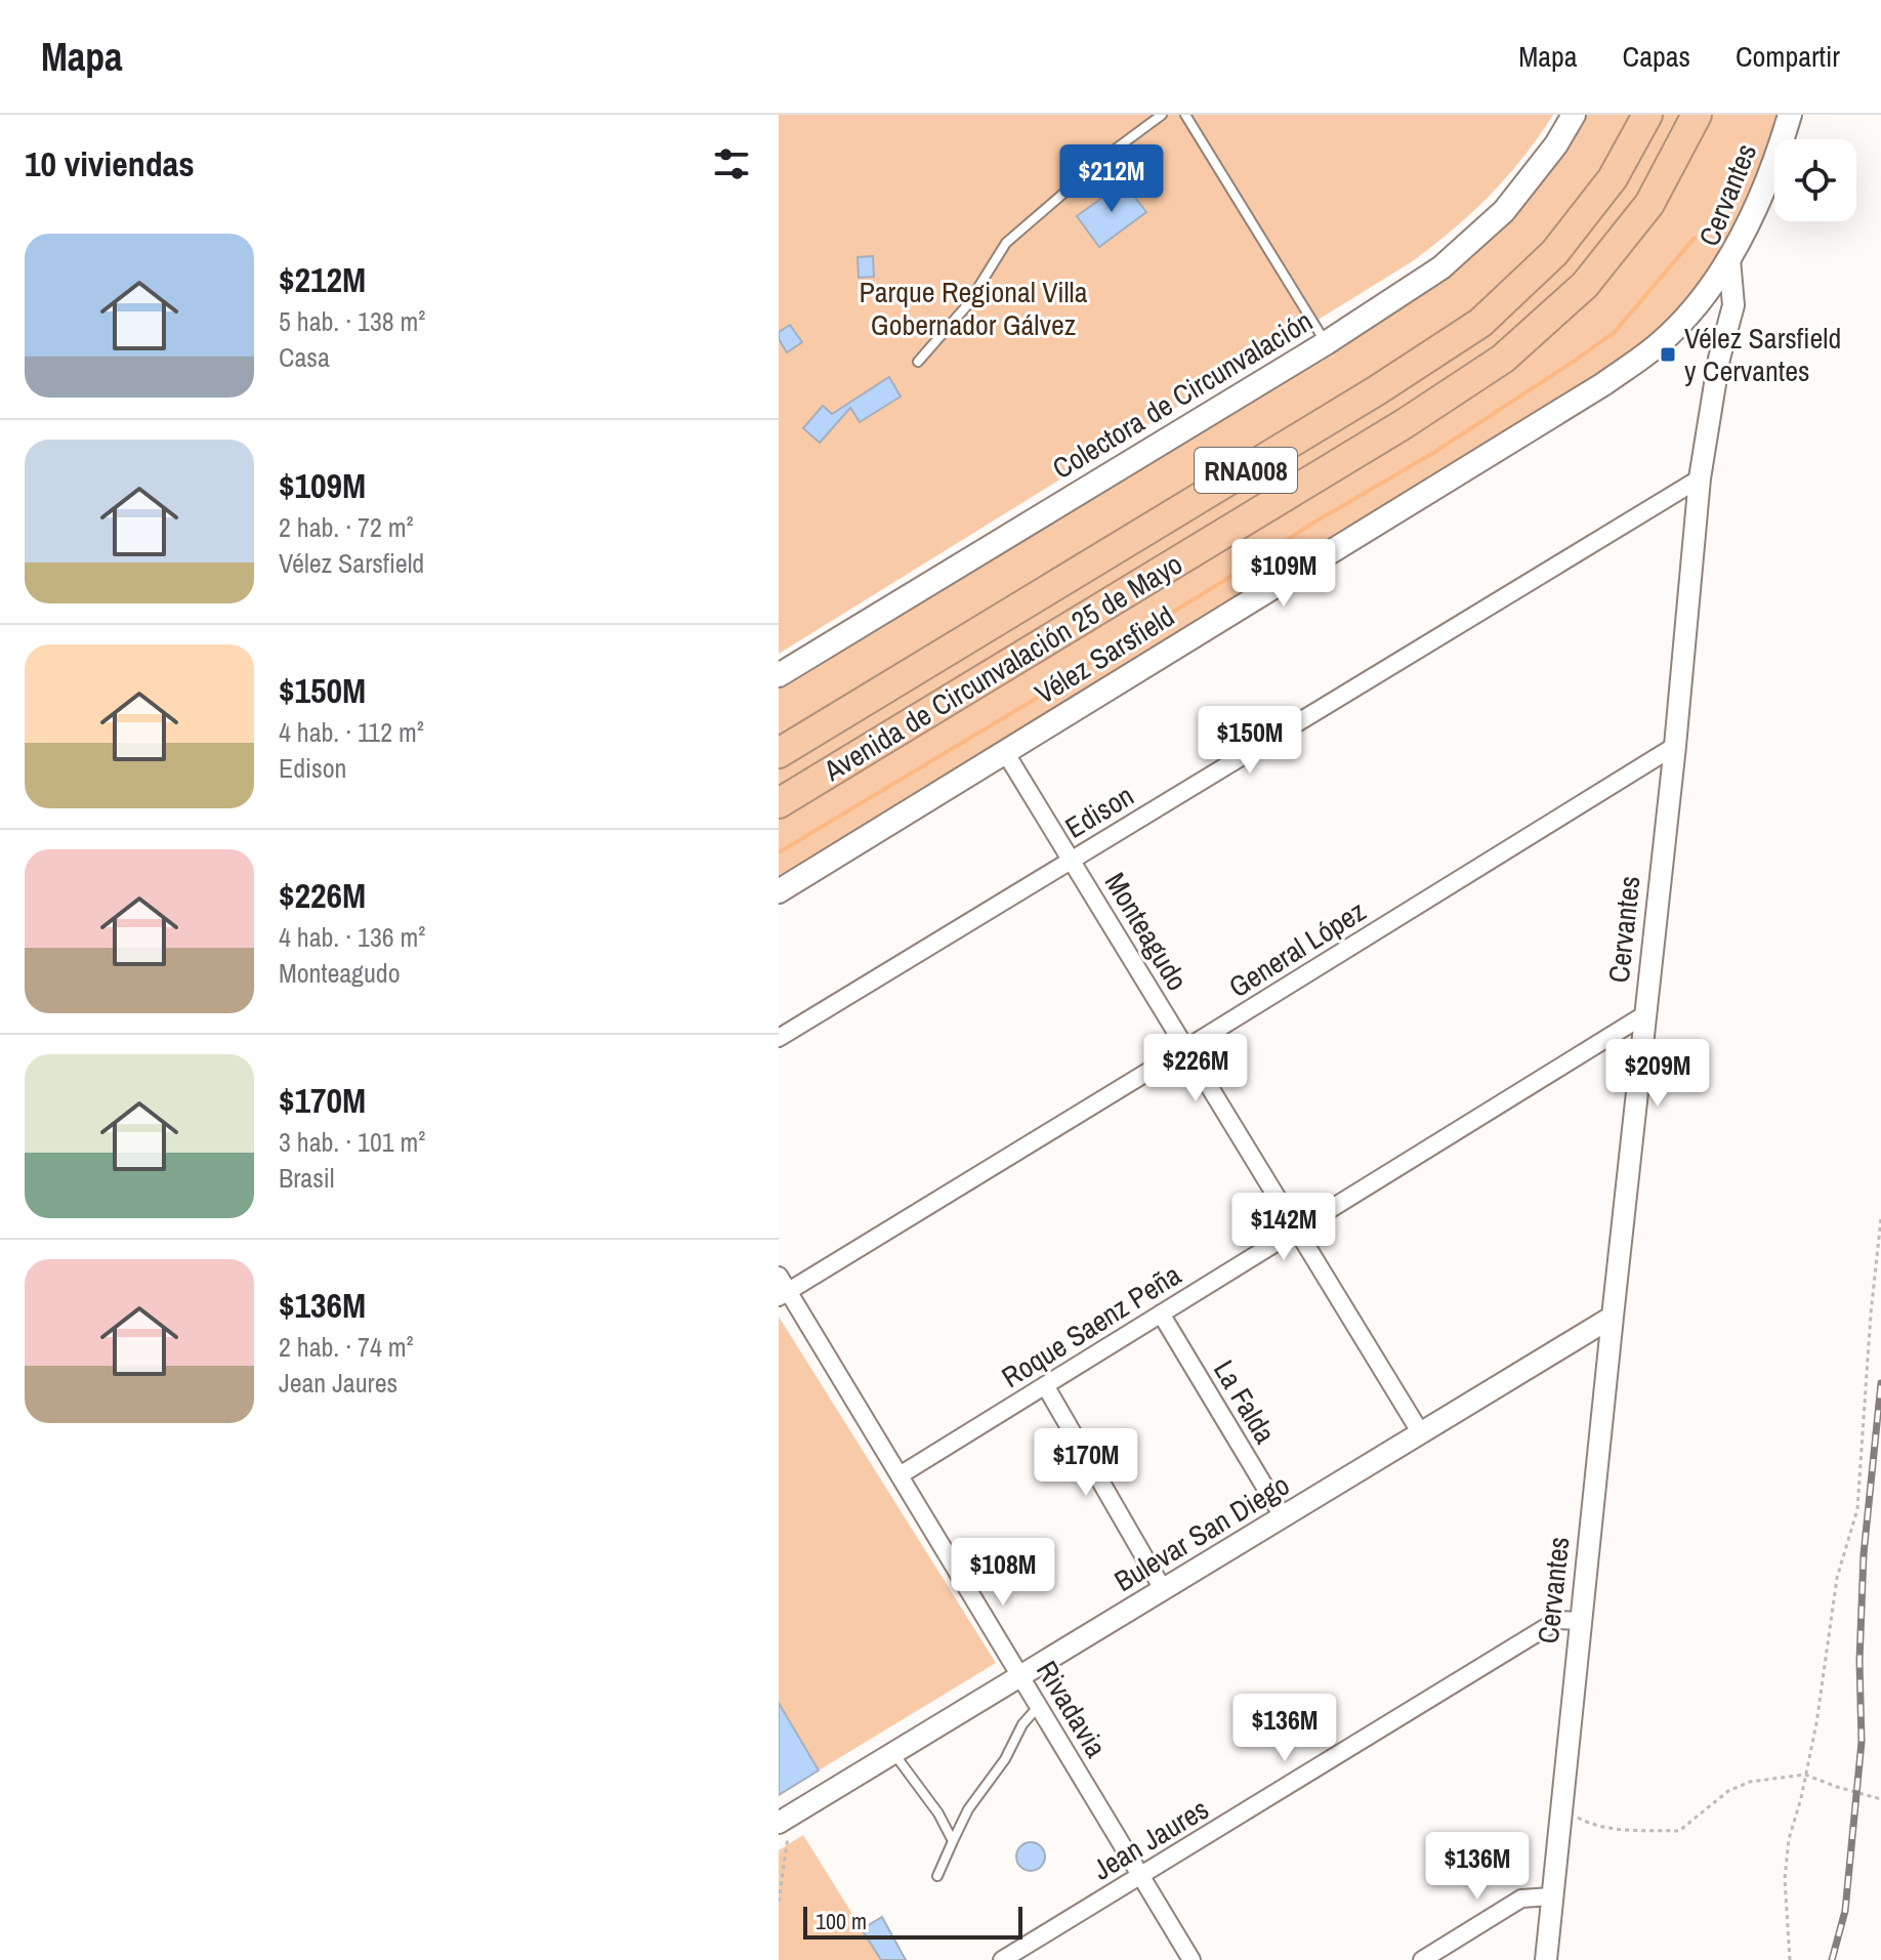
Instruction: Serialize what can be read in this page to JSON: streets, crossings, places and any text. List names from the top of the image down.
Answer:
{
  "streets": {
    "highway": ["RNA008", "Avenida de Circunvalación 25 de Mayo"],
    "main road": ["Cervantes", "Colectora de Circunvalación", "Vélez Sarsfield"],
    "street": [
      "Edison",
      "Monteagudo",
      "General López",
      "Roque Saenz Peña",
      "La Falda",
      "Bulevar San Diego",
      "Rivadavia",
      "Jean Jaures"
    ]
  },
  "crossings": [
    ["Cervantes", "Vélez Sarsfield"],
    ["Cervantes", "Edison"],
    ["Cervantes", "General López"],
    ["Cervantes", "Roque Saenz Peña"],
    ["Cervantes", "Bulevar San Diego"],
    ["Cervantes", "Jean Jaures"],
    ["Vélez Sarsfield", "Monteagudo"],
    ["Edison", "Monteagudo"],
    ["Monteagudo", "General López"],
    ["Monteagudo", "Roque Saenz Peña"],
    ["Monteagudo", "Bulevar San Diego"],
    ["General López", "Rivadavia"],
    ["Roque Saenz Peña", "La Falda"],
    ["Roque Saenz Peña", "Rivadavia"],
    ["La Falda", "Bulevar San Diego"],
    ["Bulevar San Diego", "Rivadavia"],
    ["Rivadavia", "Jean Jaures"]
  ],
  "parks": ["Parque Regional Villa Gobernador Gálvez"],
  "places": {
    "transit": ["Vélez Sarsfield y Cervantes"]
  },
  "scale_bar": "100 m",
  "page": {
    "header": "Mapa",
    "nav": ["Mapa", "Capas", "Compartir"],
    "heading": "10 viviendas",
    "price": [
      "$212M",
      "$109M",
      "$150M",
      "$226M",
      "$209M",
      "$142M",
      "$170M",
      "$108M",
      "$136M",
      "$136M"
    ],
    "list": [
      {
        "name": "$212M",
        "note": "5 hab. · 138 m² · Casa"
      },
      {
        "name": "$109M",
        "note": "2 hab. · 72 m² · Vélez Sarsfield"
      },
      {
        "name": "$150M",
        "note": "4 hab. · 112 m² · Edison"
      },
      {
        "name": "$226M",
        "note": "4 hab. · 136 m² · Monteagudo"
      },
      {
        "name": "$170M",
        "note": "3 hab. · 101 m² · Brasil"
      },
      {
        "name": "$136M",
        "note": "2 hab. · 74 m² · Jean Jaures"
      }
    ],
    "scale": "100 m"
  }
}
